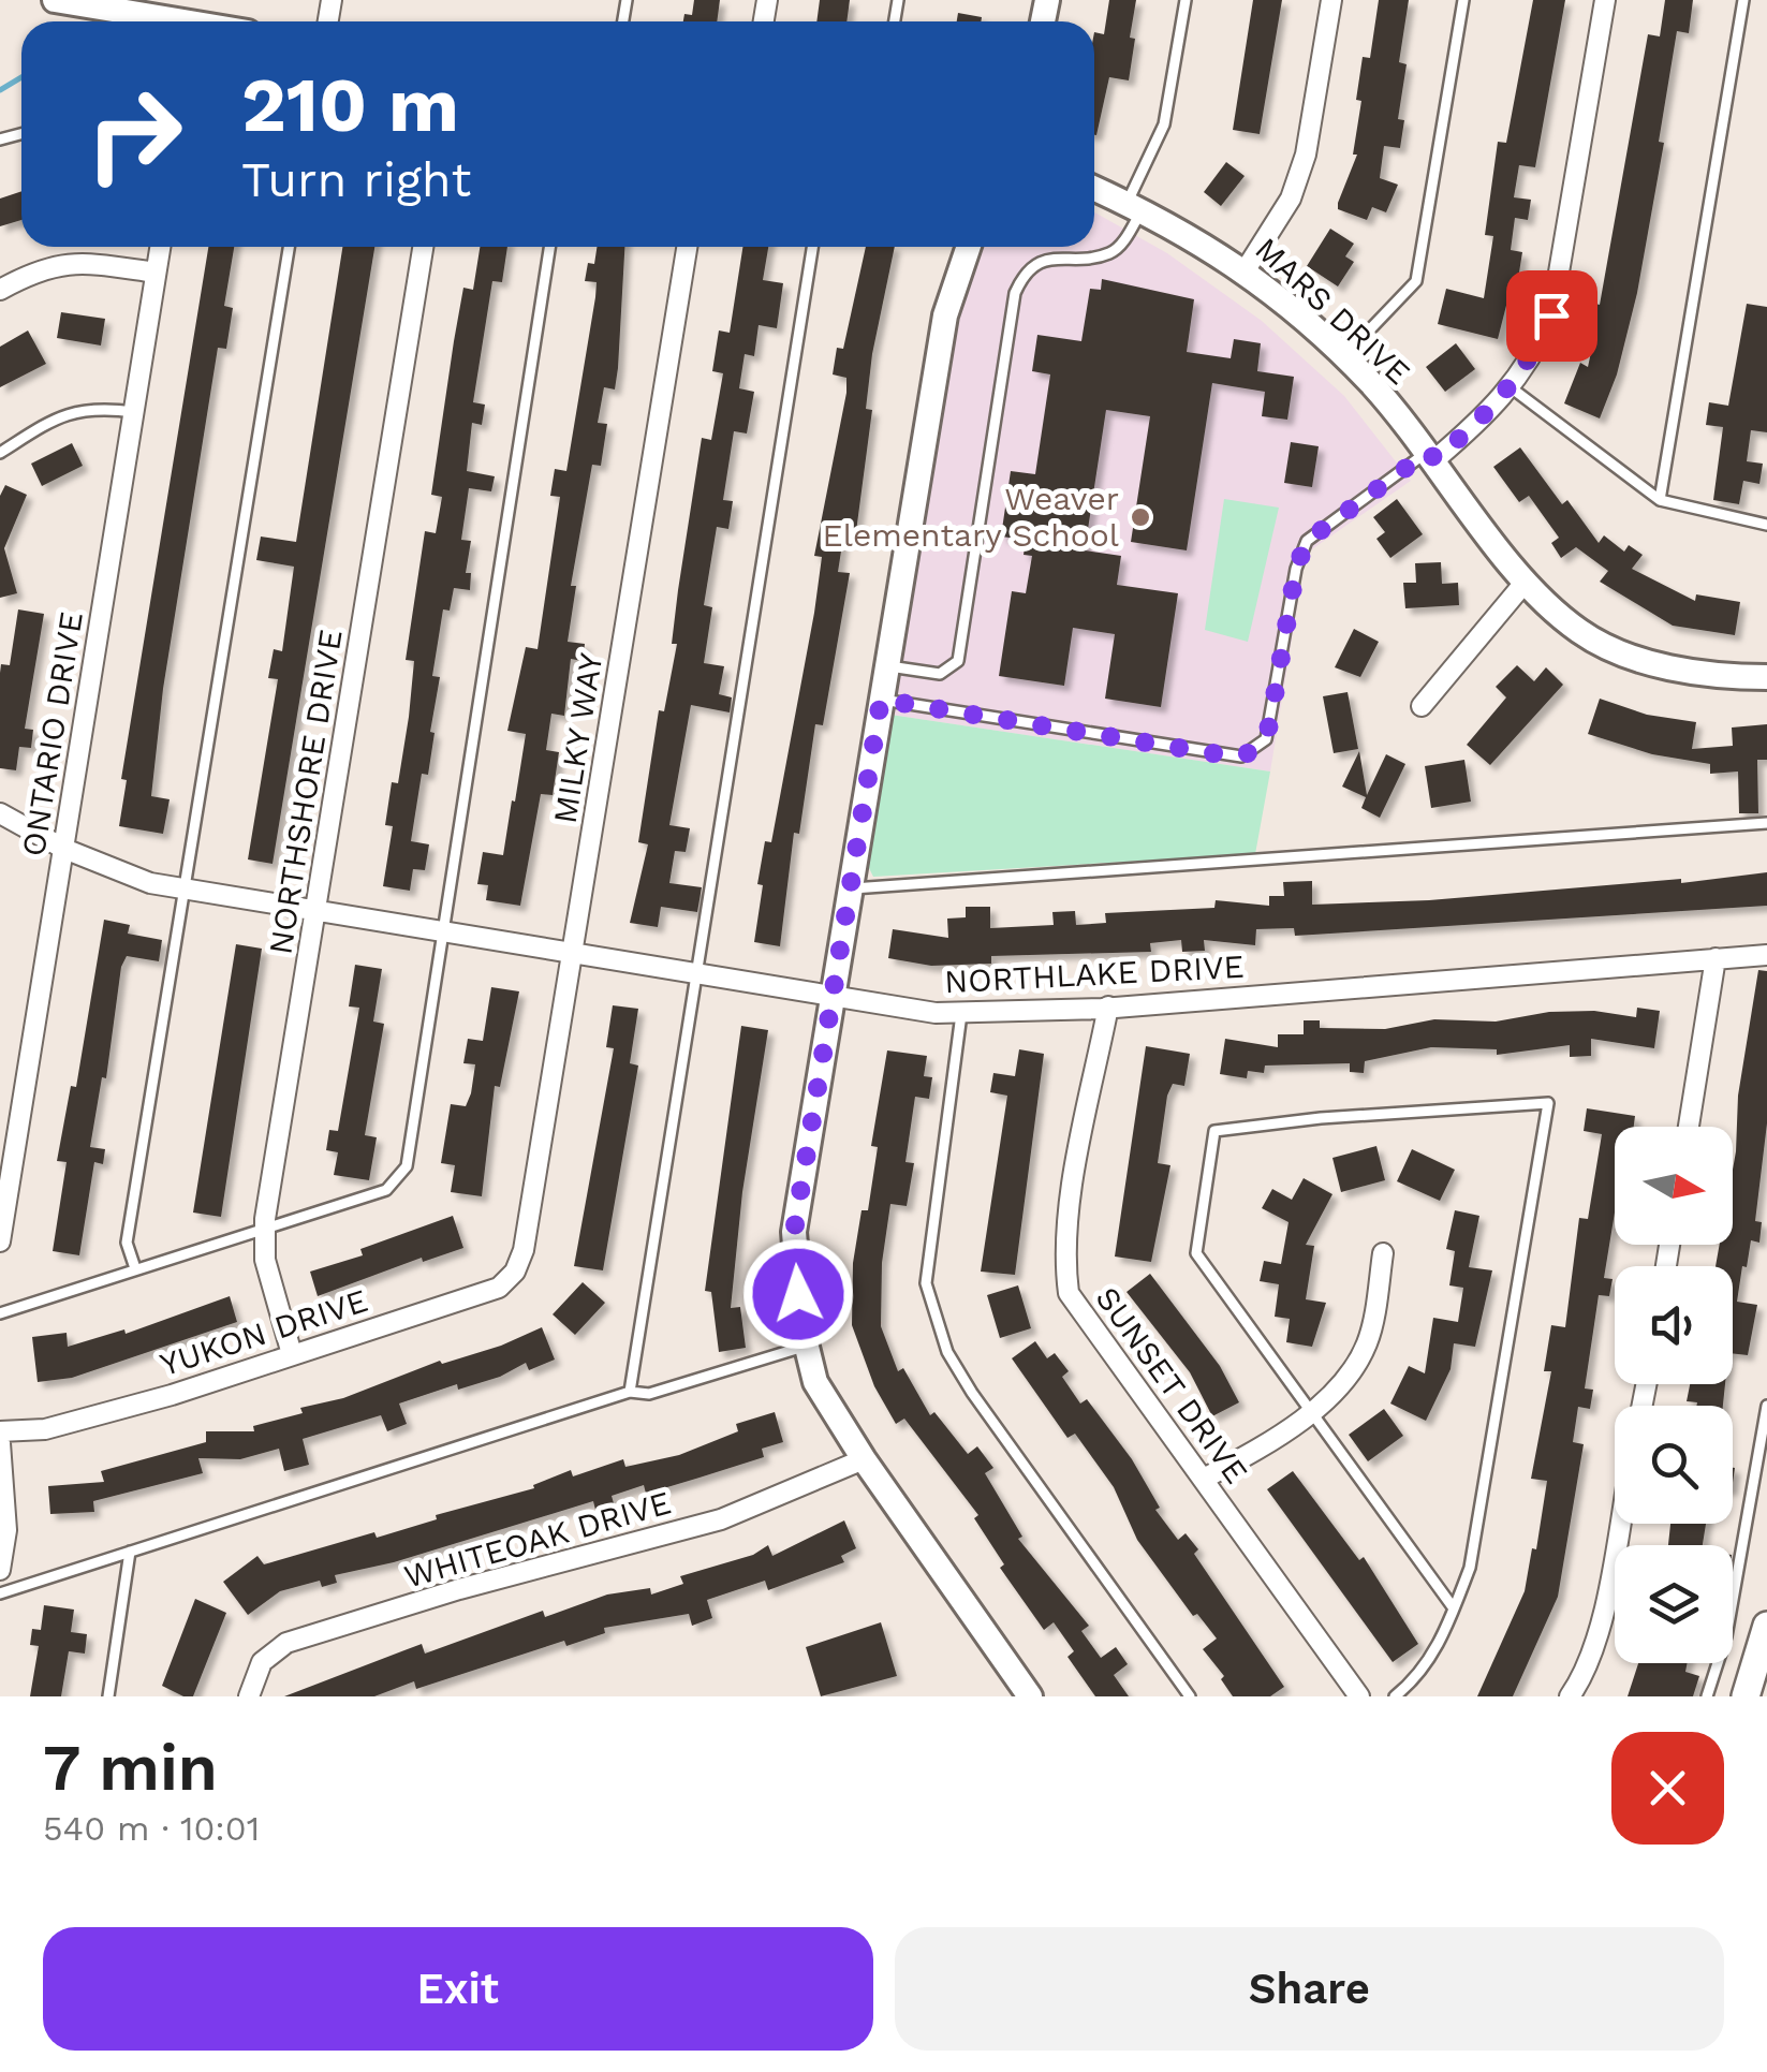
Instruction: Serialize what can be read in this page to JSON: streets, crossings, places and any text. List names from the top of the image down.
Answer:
{
  "streets": {
    "street": [
      "MARS DRIVE",
      "ONTARIO DRIVE",
      "MILKY WAY",
      "NORTHSHORE DRIVE",
      "NORTHLAKE DRIVE",
      "YUKON DRIVE",
      "SUNSET DRIVE",
      "WHITEOAK DRIVE"
    ]
  },
  "crossings": [
    ["ONTARIO DRIVE", "NORTHLAKE DRIVE"],
    ["MILKY WAY", "NORTHLAKE DRIVE"],
    ["MILKY WAY", "YUKON DRIVE"],
    ["NORTHSHORE DRIVE", "NORTHLAKE DRIVE"],
    ["NORTHSHORE DRIVE", "YUKON DRIVE"],
    ["NORTHLAKE DRIVE", "SUNSET DRIVE"]
  ],
  "places": ["Weaver Elementary School"],
  "north": "right",
  "page": {
    "turn": ["210 m", "Turn right"],
    "heading": ["7 min", "540 m · 10:01"],
    "buttons": ["Exit", "Share"]
  }
}
